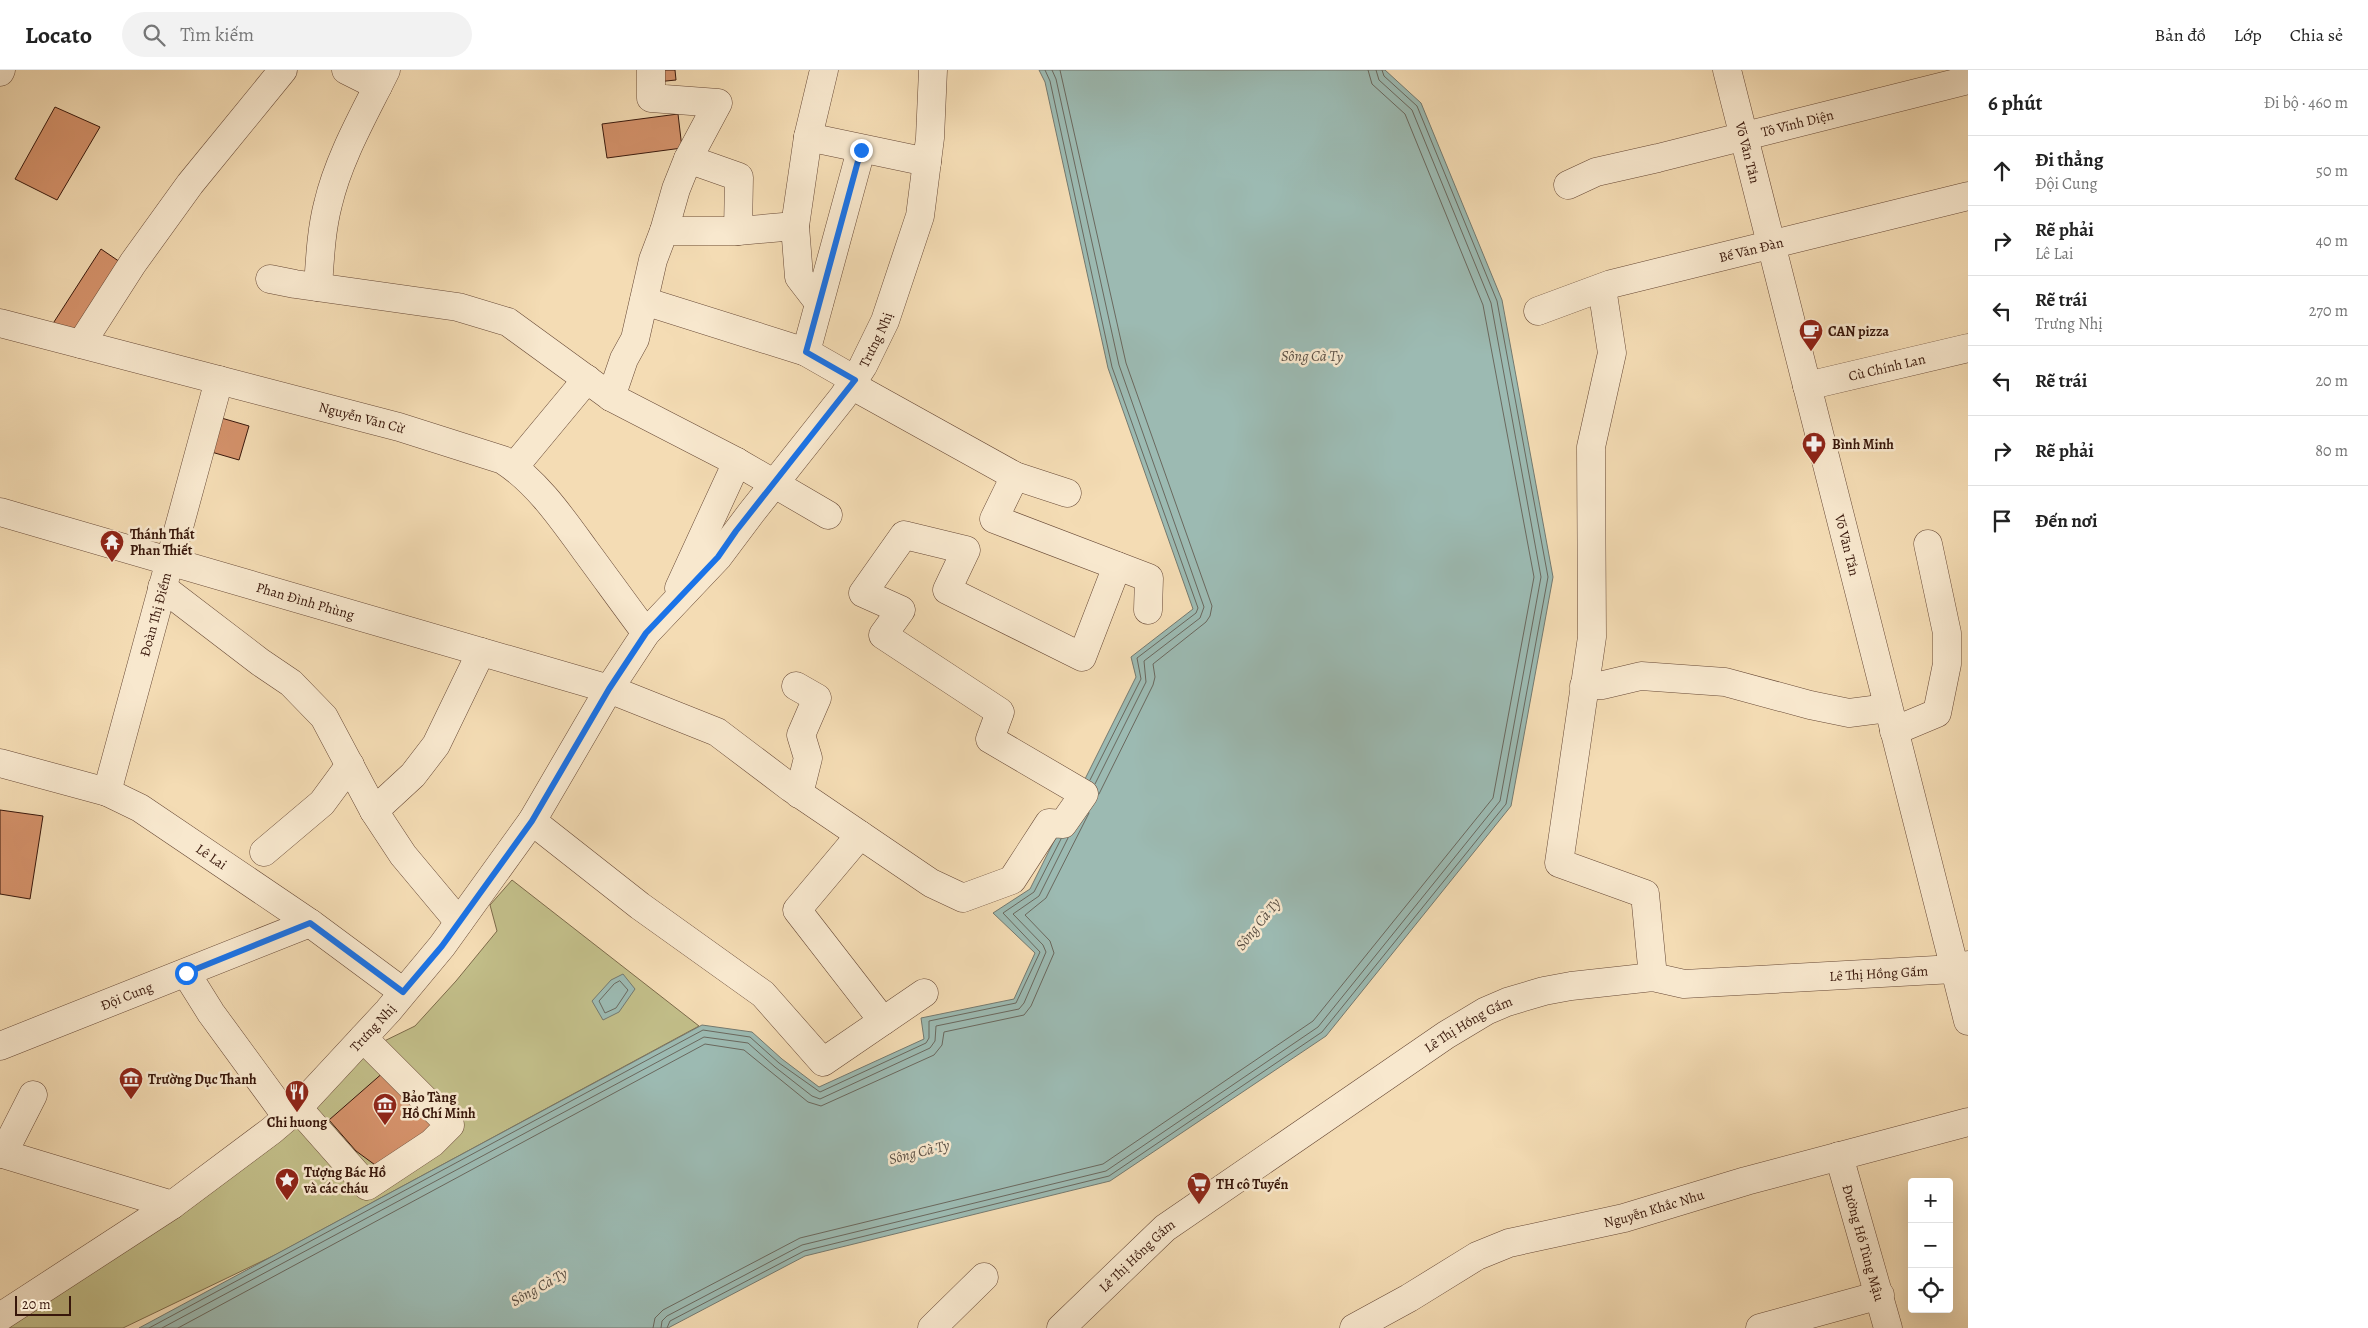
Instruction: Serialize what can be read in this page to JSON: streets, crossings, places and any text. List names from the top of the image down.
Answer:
{
  "streets": {
    "street": [
      "Tô Vĩnh Diện",
      "Võ Văn Tần",
      "Bế Văn Đàn",
      "Trưng Nhị",
      "Cù Chính Lan",
      "Nguyễn Văn Cừ",
      "Phan Đình Phùng",
      "Đoàn Thị Điểm",
      "Lê Lai",
      "Lê Thị Hồng Gấm",
      "Đội Cung",
      "Nguyễn Khắc Nhu",
      "Đường Hồ Tùng Mậu"
    ]
  },
  "crossings": [
    ["Tô Vĩnh Diện", "Võ Văn Tần"],
    ["Võ Văn Tần", "Bế Văn Đàn"],
    ["Võ Văn Tần", "Cù Chính Lan"],
    ["Võ Văn Tần", "Lê Thị Hồng Gấm"],
    ["Trưng Nhị", "Nguyễn Văn Cừ"],
    ["Trưng Nhị", "Phan Đình Phùng"],
    ["Trưng Nhị", "Lê Lai"],
    ["Nguyễn Văn Cừ", "Đoàn Thị Điểm"],
    ["Phan Đình Phùng", "Đoàn Thị Điểm"],
    ["Đoàn Thị Điểm", "Lê Lai"],
    ["Lê Lai", "Đội Cung"],
    ["Nguyễn Khắc Nhu", "Đường Hồ Tùng Mậu"]
  ],
  "water": ["Sông Cà Ty"],
  "places": {
    "cafe": ["CAN pizza"],
    "pharmacy": ["Bình Minh"],
    "temple": ["Thánh Thất Phan Thiết"],
    "museum": ["Trường Dục Thanh", "Bảo Tàng Hồ Chí Minh"],
    "restaurant": ["Chi huong"],
    "place": ["Tượng Bác Hồ và các cháu"],
    "supermarket": ["TH cô Tuyến"]
  },
  "scale_bar": "20 m",
  "page": {
    "header": "Locato",
    "search": "Tìm kiếm",
    "nav": ["Bản đồ", "Lớp", "Chia sẻ"],
    "heading": ["6 phút", "Đi bộ · 460 m"],
    "list": [
      ["Đi thẳng", "Đội Cung", "50 m"],
      ["Rẽ phải", "Lê Lai", "40 m"],
      ["Rẽ trái", "Trưng Nhị", "270 m"],
      ["Rẽ trái", "20 m"],
      ["Rẽ phải", "80 m"],
      "Đến nơi"
    ],
    "map_buttons": ["+", "−"],
    "scale": "20 m"
  }
}
